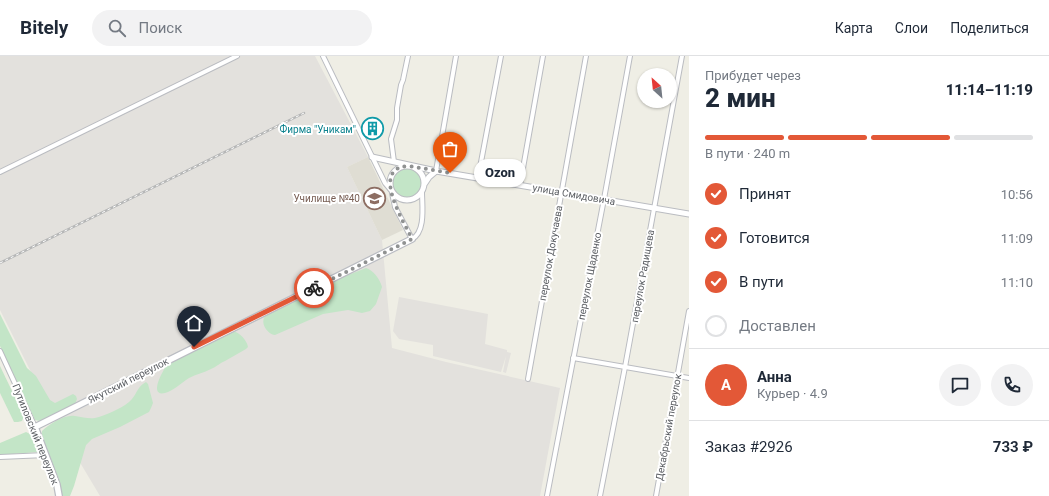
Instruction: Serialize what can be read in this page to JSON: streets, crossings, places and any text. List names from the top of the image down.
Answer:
{
  "streets": {
    "main road": ["Якутский переулок", "Путиловский переулок"],
    "street": [
      "улица Смидовича",
      "переулок Докучаева",
      "переулок Щаденко",
      "переулок Радищева",
      "Декабрьский переулок"
    ]
  },
  "crossings": [
    ["улица Смидовича", "переулок Докучаева"],
    ["улица Смидовича", "переулок Щаденко"],
    ["улица Смидовича", "переулок Радищева"],
    ["Якутский переулок", "Путиловский переулок"]
  ],
  "places": {
    "building": ["Фирма \"Уникам\""],
    "other": ["Ozon"],
    "school or university": ["Училище №40"]
  },
  "north": "top left",
  "page": {
    "header": "Bitely",
    "search": "Поиск",
    "nav": ["Карта", "Слои", "Поделиться"],
    "heading": ["2 мин", "Прибудет через", "11:14–11:19"],
    "panel": [
      "Анна",
      "Курьер · 4.9",
      "Заказ #2926",
      "733 ₽"
    ],
    "bar": "В пути · 240 m",
    "bubble": "Ozon",
    "list": [
      ["Принят", "10:56"],
      ["Готовится", "11:09"],
      ["В пути", "11:10"],
      "Доставлен"
    ],
    "round": "А"
  }
}
